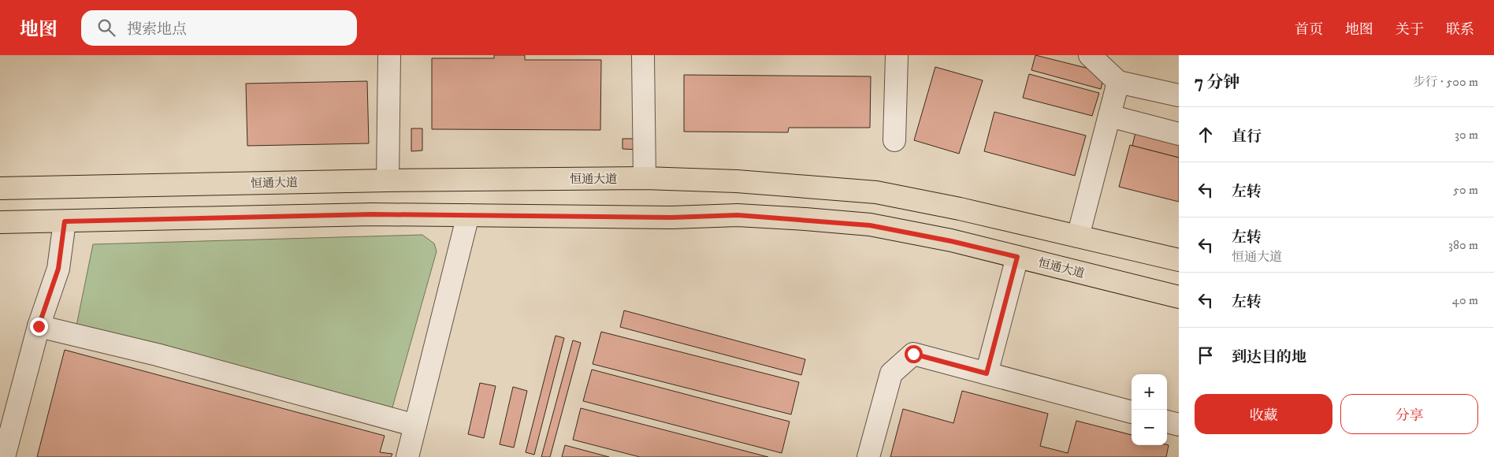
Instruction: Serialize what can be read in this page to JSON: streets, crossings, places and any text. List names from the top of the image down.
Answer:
{
  "streets": {
    "main road": ["恒通大道"]
  },
  "page": {
    "header": "地图",
    "search": "搜索地点",
    "nav": [
      "首页",
      "地图",
      "关于",
      "联系"
    ],
    "heading": ["7 分钟", "步行 · 500 m"],
    "list": [
      ["直行", "30 m"],
      ["左转", "50 m"],
      ["左转", "恒通大道", "380 m"],
      ["左转", "40 m"],
      "到达目的地"
    ],
    "map_buttons": ["+", "−"],
    "buttons": ["收藏", "分享"]
  }
}
